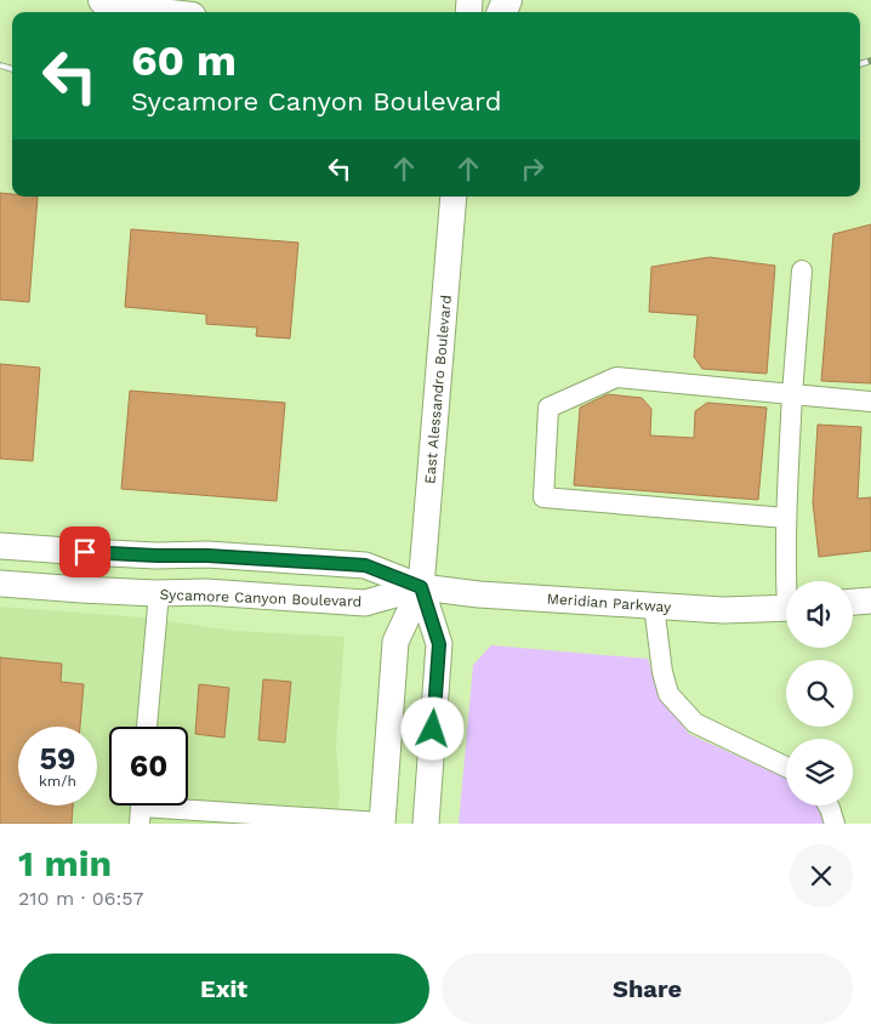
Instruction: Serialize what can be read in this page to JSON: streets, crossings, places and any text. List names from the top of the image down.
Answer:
{
  "streets": {
    "main road": ["East Alessandro Boulevard", "Sycamore Canyon Boulevard", "Meridian Parkway"]
  },
  "crossings": [
    ["East Alessandro Boulevard", "Sycamore Canyon Boulevard"],
    ["East Alessandro Boulevard", "Meridian Parkway"],
    ["Sycamore Canyon Boulevard", "Meridian Parkway"]
  ],
  "page": {
    "turn": ["60 m", "Sycamore Canyon Boulevard"],
    "speed": "59 km/h",
    "limit": "60",
    "heading": ["1 min", "210 m · 06:57"],
    "buttons": ["Exit", "Share"]
  }
}
